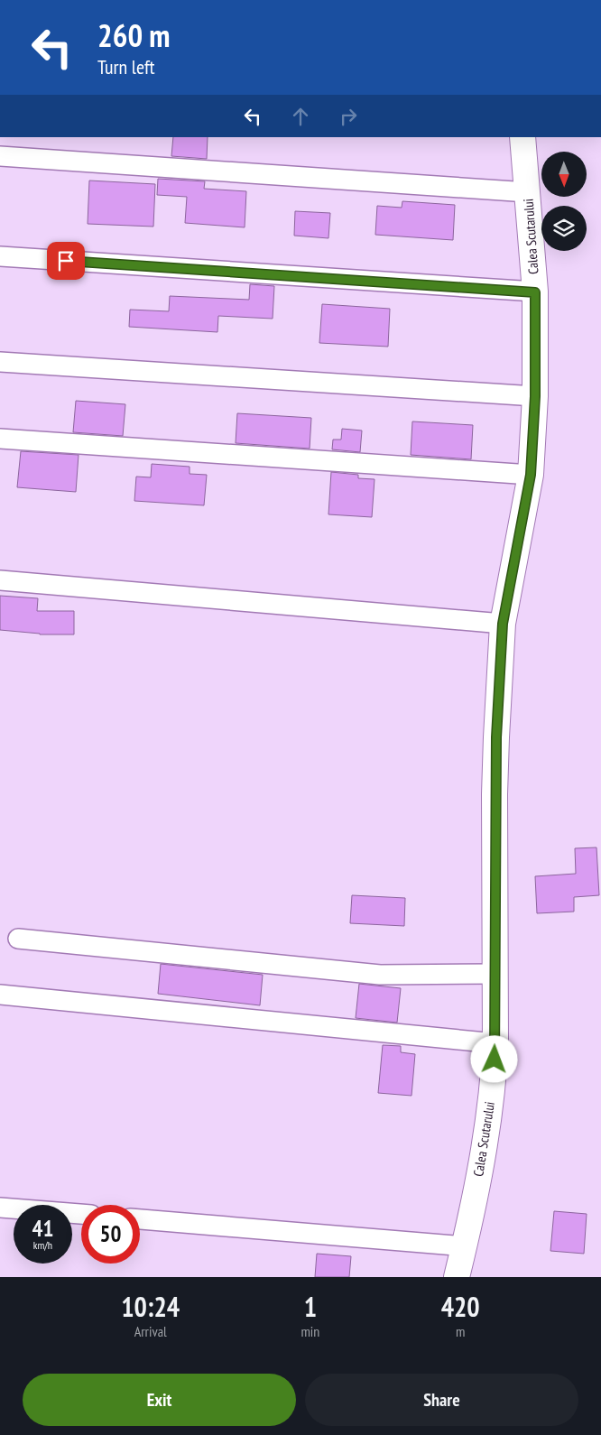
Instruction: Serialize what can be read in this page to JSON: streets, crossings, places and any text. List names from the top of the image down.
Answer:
{
  "streets": {
    "main road": ["Calea Scutarului"]
  },
  "north": "bottom",
  "page": {
    "turn": ["260 m", "Turn left"],
    "speed": "41 km/h",
    "limit": "50",
    "eta": [
      "10:24",
      "Arrival",
      "1",
      "min",
      "420",
      "m"
    ],
    "buttons": ["Exit", "Share"]
  }
}
